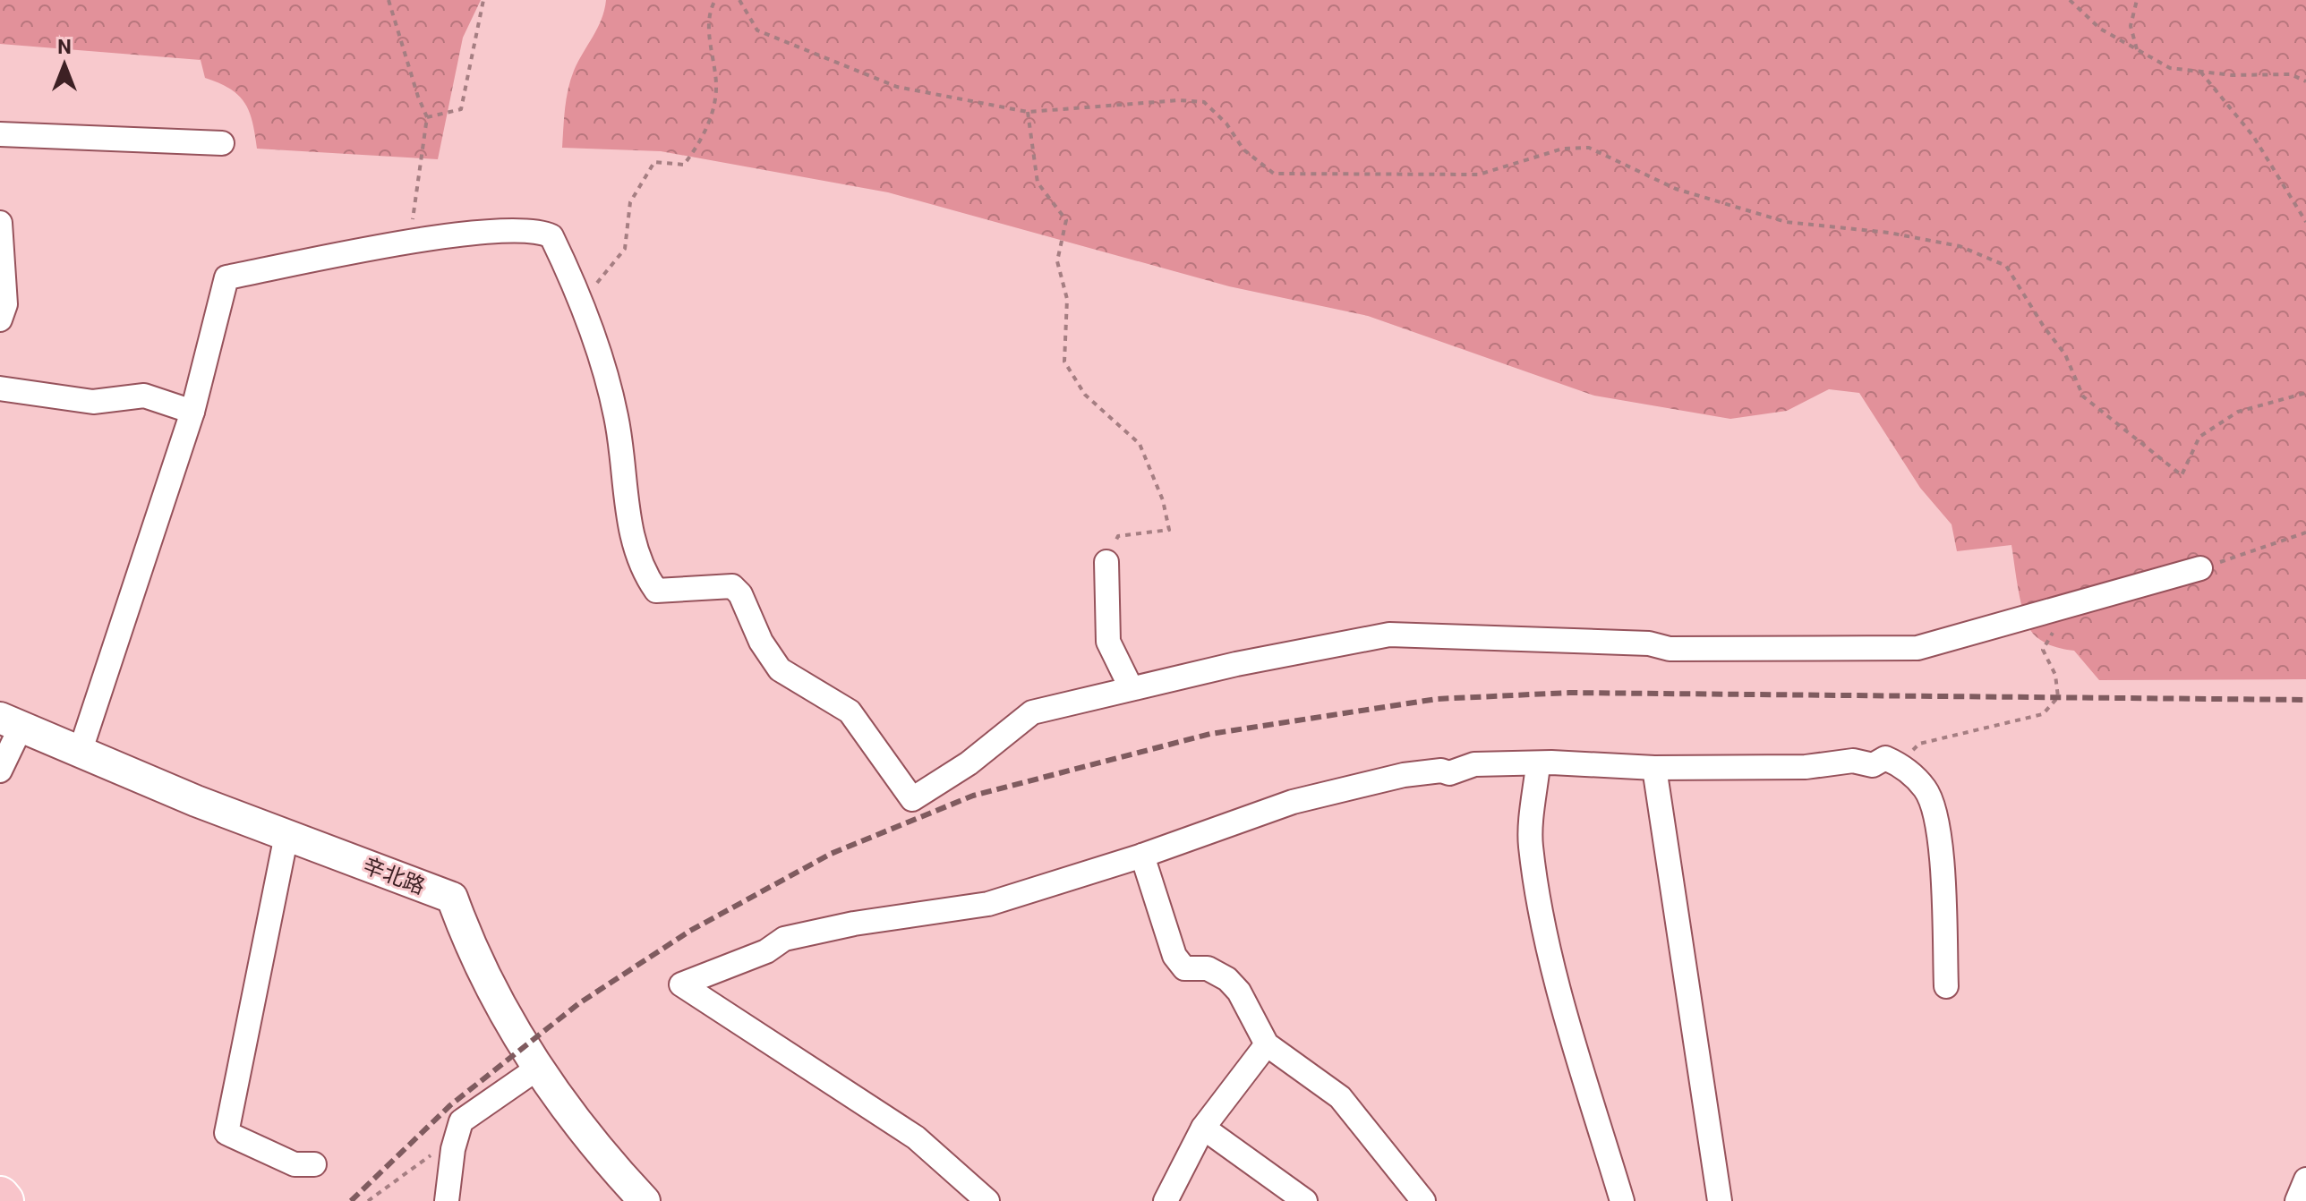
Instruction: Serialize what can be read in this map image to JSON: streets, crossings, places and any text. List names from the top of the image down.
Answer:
{
  "streets": {
    "street": ["辛北路"]
  },
  "north": "top"
}
